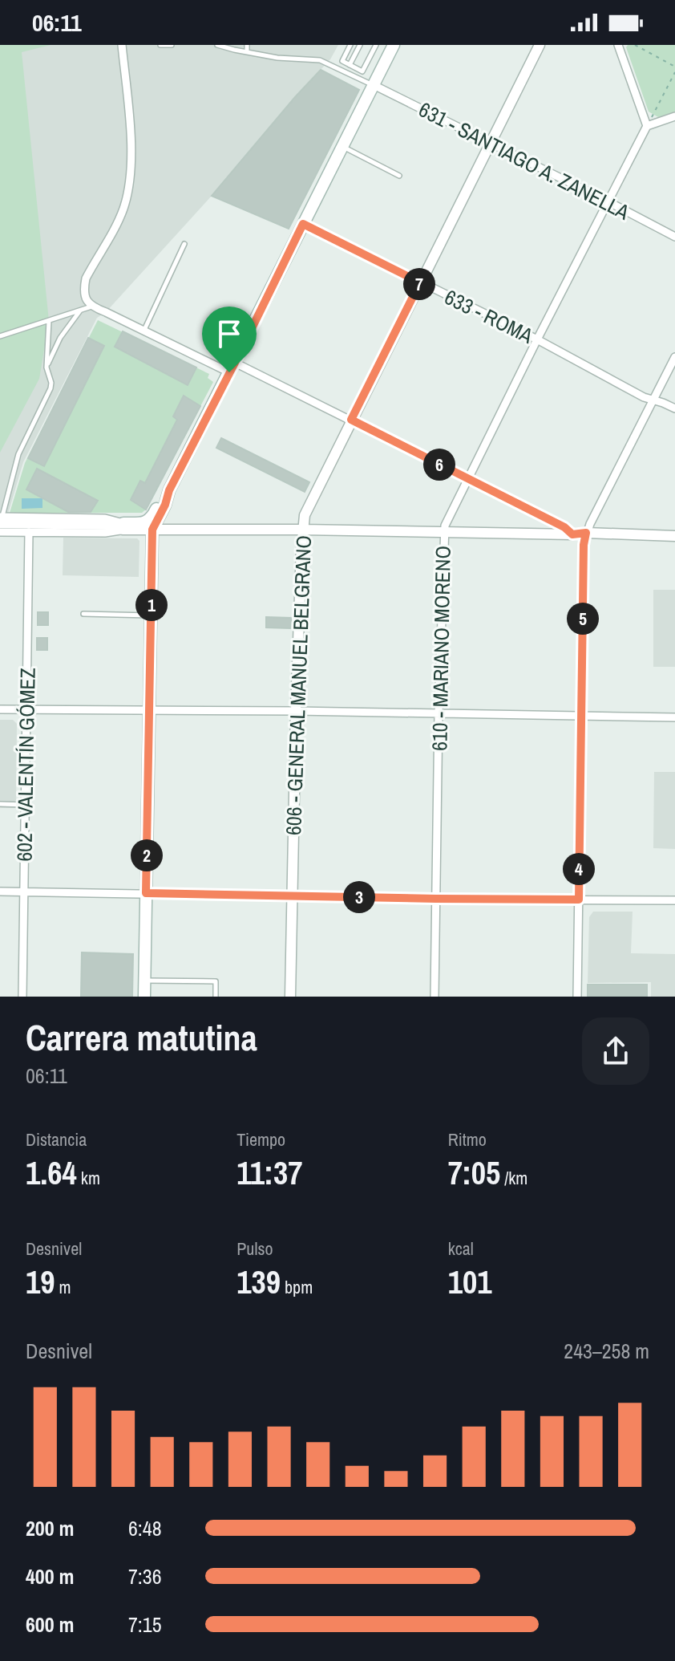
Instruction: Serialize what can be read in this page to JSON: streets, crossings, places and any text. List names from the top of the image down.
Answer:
{
  "streets": {
    "street": [
      "631 - SANTIAGO A. ZANELLA",
      "633 - ROMA",
      "610 - MARIANO MORENO",
      "606 - GENERAL MANUEL BELGRANO",
      "602 - VALENTÍN GÓMEZ"
    ]
  },
  "crossings": [
    ["631 - SANTIAGO A. ZANELLA", "610 - MARIANO MORENO"],
    ["631 - SANTIAGO A. ZANELLA", "606 - GENERAL MANUEL BELGRANO"],
    ["633 - ROMA", "610 - MARIANO MORENO"],
    ["633 - ROMA", "606 - GENERAL MANUEL BELGRANO"]
  ],
  "page": {
    "status": "06:11",
    "pins": [
      "7",
      "6",
      "1",
      "5",
      "2",
      "4",
      "3"
    ],
    "heading": ["Carrera matutina", "06:11"],
    "stats": [
      ["Distancia", "1.64 km"],
      ["Tiempo", "11:37"],
      ["Ritmo", "7:05 /km"],
      ["Desnivel", "19 m"],
      ["Pulso", "139 bpm"],
      ["kcal", "101"]
    ],
    "chart": ["Desnivel", "243–258 m"],
    "list": [
      {
        "name": "200 m",
        "note": "6:48"
      },
      {
        "name": "400 m",
        "note": "7:36"
      },
      {
        "name": "600 m",
        "note": "7:15"
      }
    ]
  }
}
